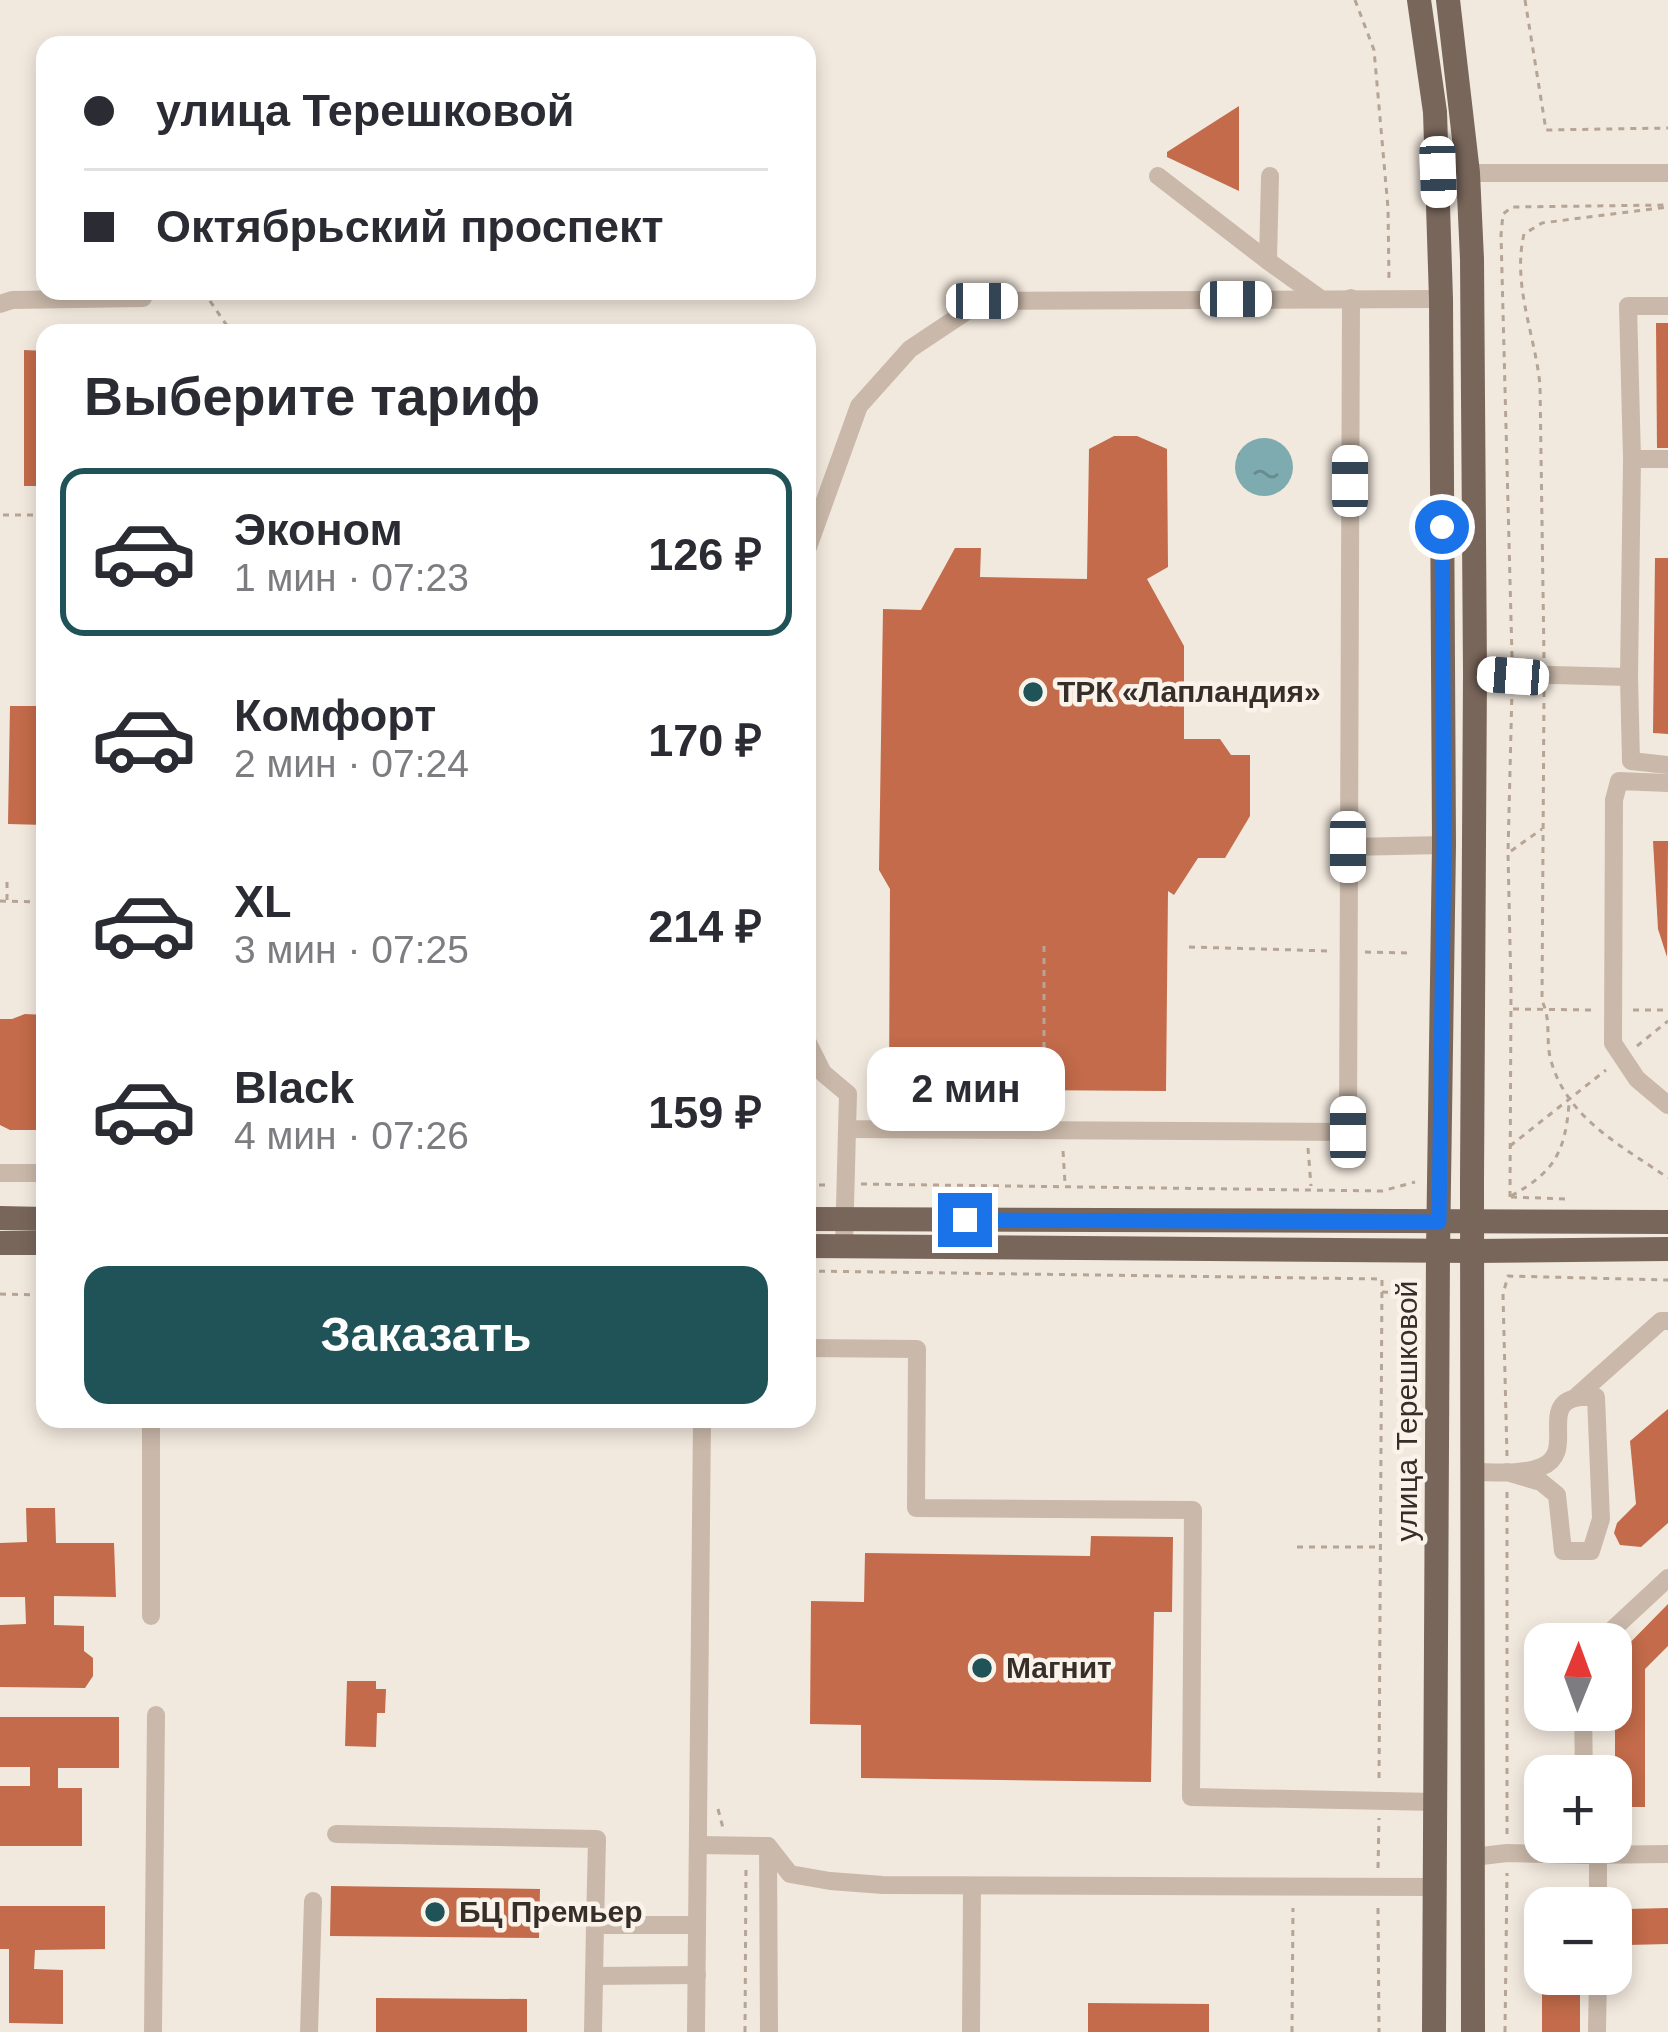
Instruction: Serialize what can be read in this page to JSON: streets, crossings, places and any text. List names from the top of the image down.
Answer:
{
  "streets": {
    "main road": ["улица Терешковой"]
  },
  "places": ["ТРК «Лапландия»", "Магнит", "БЦ Премьер"],
  "north": "top",
  "page": {
    "banner": ["улица Терешковой", "Октябрьский проспект"],
    "heading": "Выберите тариф",
    "list": [
      {
        "name": "Эконом",
        "note": "1 мин · 07:23",
        "value": "126 ₽"
      },
      {
        "name": "Комфорт",
        "note": "2 мин · 07:24",
        "value": "170 ₽"
      },
      {
        "name": "XL",
        "note": "3 мин · 07:25",
        "value": "214 ₽"
      },
      {
        "name": "Black",
        "note": "4 мин · 07:26",
        "value": "159 ₽"
      }
    ],
    "bubble": "2 мин",
    "buttons": "Заказать",
    "map_buttons": ["+", "−"]
  }
}
